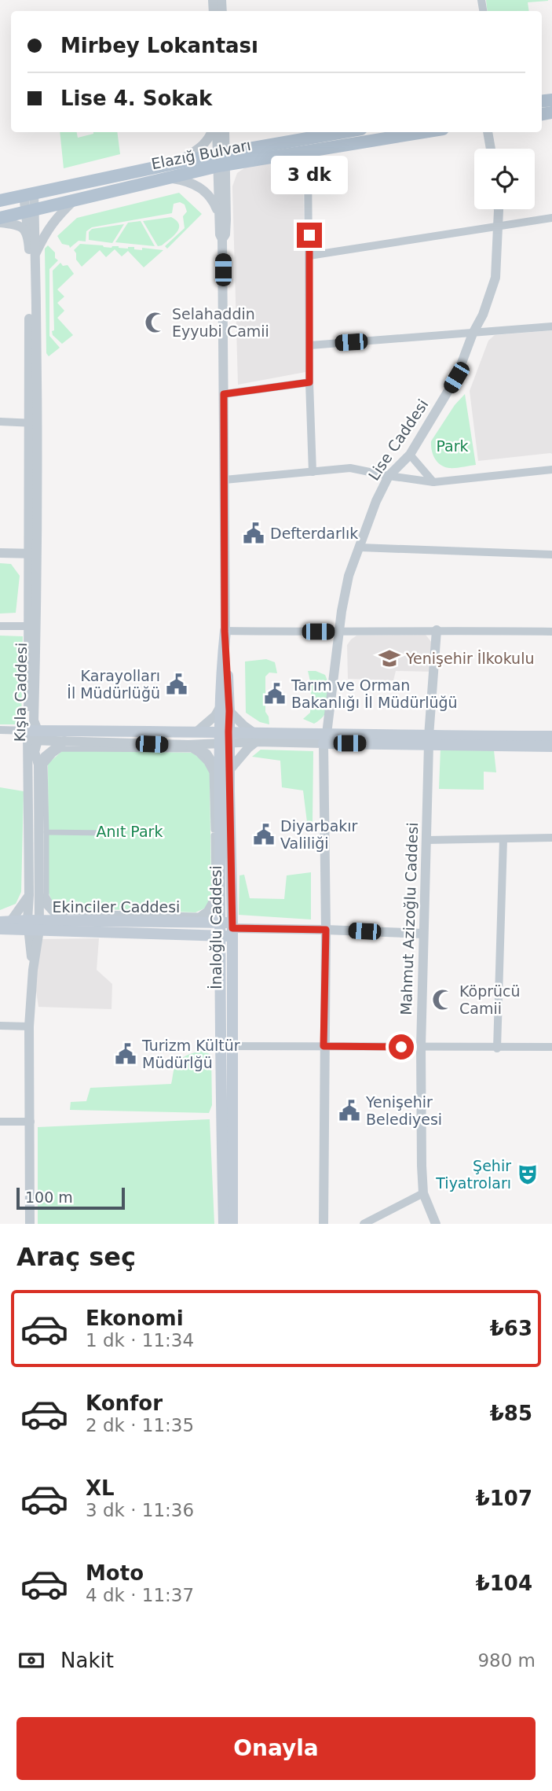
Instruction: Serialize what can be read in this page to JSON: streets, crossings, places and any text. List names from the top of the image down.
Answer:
{
  "streets": {
    "main road": ["Elazığ Bulvarı", "Ekinciler Caddesi", "İnaloğlu Caddesi"],
    "street": ["Lise Caddesi", "Kışla Caddesi", "Mahmut Azizoğlu Caddesi"]
  },
  "crossings": [
    ["Elazığ Bulvarı", "Kışla Caddesi"],
    ["Lise Caddesi", "Ekinciler Caddesi"],
    ["Kışla Caddesi", "Ekinciler Caddesi"],
    ["Ekinciler Caddesi", "Mahmut Azizoğlu Caddesi"],
    ["Ekinciler Caddesi", "İnaloğlu Caddesi"]
  ],
  "parks": ["Park", "Anıt Park"],
  "places": {
    "mosque": ["Selahaddin Eyyubi Camii", "Köprücü Camii"],
    "public building": [
      "Defterdarlık",
      "Karayolları İl Müdürlüğü",
      "Tarım ve Orman Bakanlığı İl Müdürlüğü",
      "Diyarbakır Valiliği",
      "Turizm Kültür Müdürlğü",
      "Yenişehir Belediyesi"
    ],
    "school or university": ["Yenişehir İlkokulu"],
    "theatre": ["Şehir Tiyatroları"]
  },
  "scale_bar": "100 m",
  "page": {
    "banner": ["Mirbey Lokantası", "Lise 4. Sokak"],
    "bubble": "3 dk",
    "scale": "100 m",
    "heading": "Araç seç",
    "list": [
      {
        "name": "Ekonomi",
        "note": "1 dk · 11:34",
        "value": "₺63"
      },
      {
        "name": "Konfor",
        "note": "2 dk · 11:35",
        "value": "₺85"
      },
      {
        "name": "XL",
        "note": "3 dk · 11:36",
        "value": "₺107"
      },
      {
        "name": "Moto",
        "note": "4 dk · 11:37",
        "value": "₺104"
      }
    ],
    "pay": ["Nakit", "980 m"],
    "buttons": "Onayla"
  }
}
